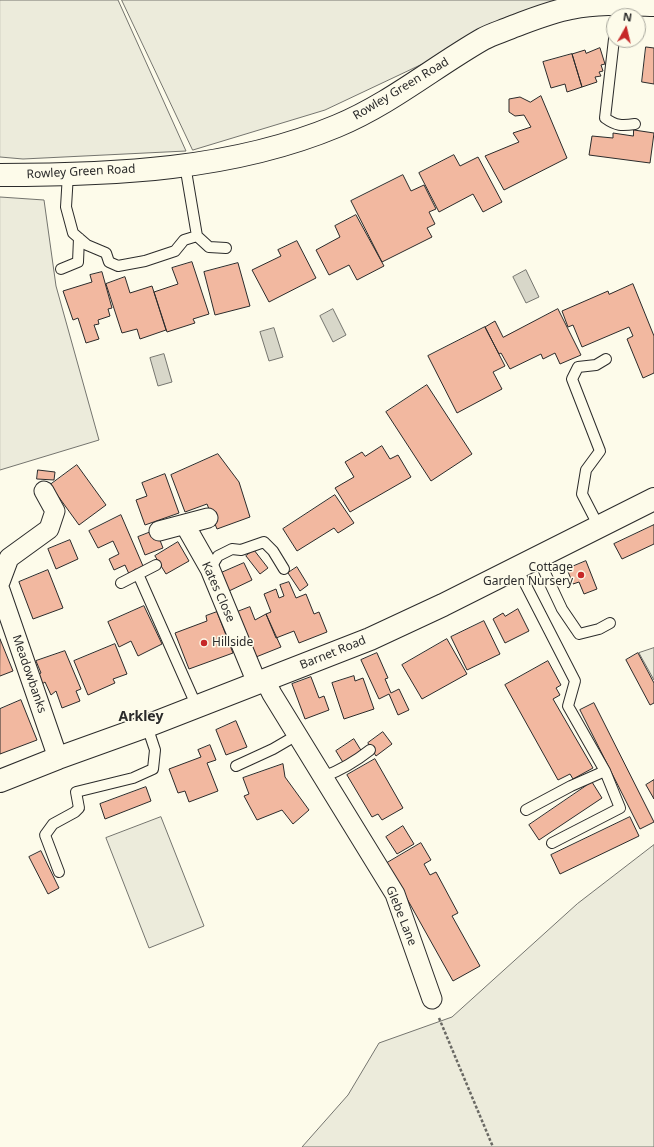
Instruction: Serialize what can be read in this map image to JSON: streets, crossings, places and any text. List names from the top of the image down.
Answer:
{
  "streets": {
    "main road": ["Rowley Green Road", "Barnet Road"],
    "street": ["Kates Close", "Meadowbanks", "Glebe Lane"]
  },
  "crossings": [
    ["Kates Close", "Barnet Road"],
    ["Kates Close", "Glebe Lane"],
    ["Barnet Road", "Meadowbanks"],
    ["Barnet Road", "Glebe Lane"]
  ],
  "districts": ["Arkley"],
  "places": ["Cottage Garden Nursery", "Hillside"],
  "north": "top"
}
